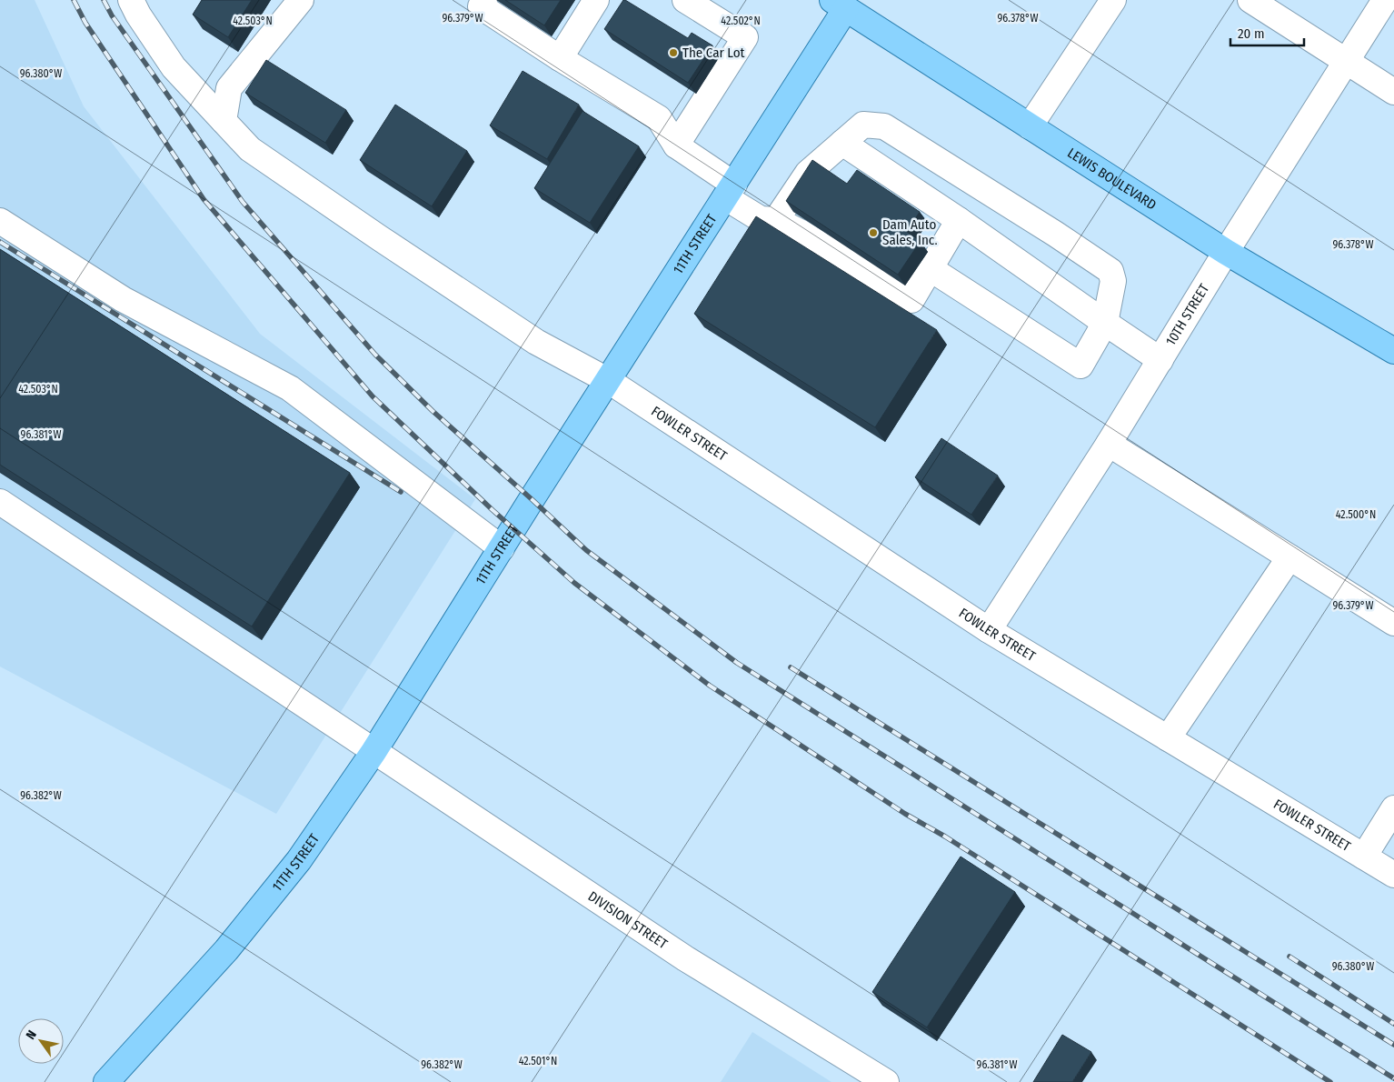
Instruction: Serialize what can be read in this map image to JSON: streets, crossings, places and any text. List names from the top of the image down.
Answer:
{
  "streets": {
    "main road": ["LEWIS BOULEVARD", "11TH STREET"],
    "street": ["10TH STREET", "FOWLER STREET", "DIVISION STREET"]
  },
  "crossings": [
    ["LEWIS BOULEVARD", "11TH STREET"],
    ["LEWIS BOULEVARD", "10TH STREET"],
    ["11TH STREET", "FOWLER STREET"],
    ["11TH STREET", "DIVISION STREET"],
    ["10TH STREET", "FOWLER STREET"]
  ],
  "places": ["The Car Lot", "Dam Auto Sales, Inc."],
  "scale_bar": "20 m",
  "north": "top left",
  "coordinates": [
    "96.379°W",
    "96.378°W",
    "42.503°N",
    "42.502°N",
    "96.380°W",
    "96.381°W",
    "42.500°N",
    "96.382°W",
    "42.501°N"
  ]
}
